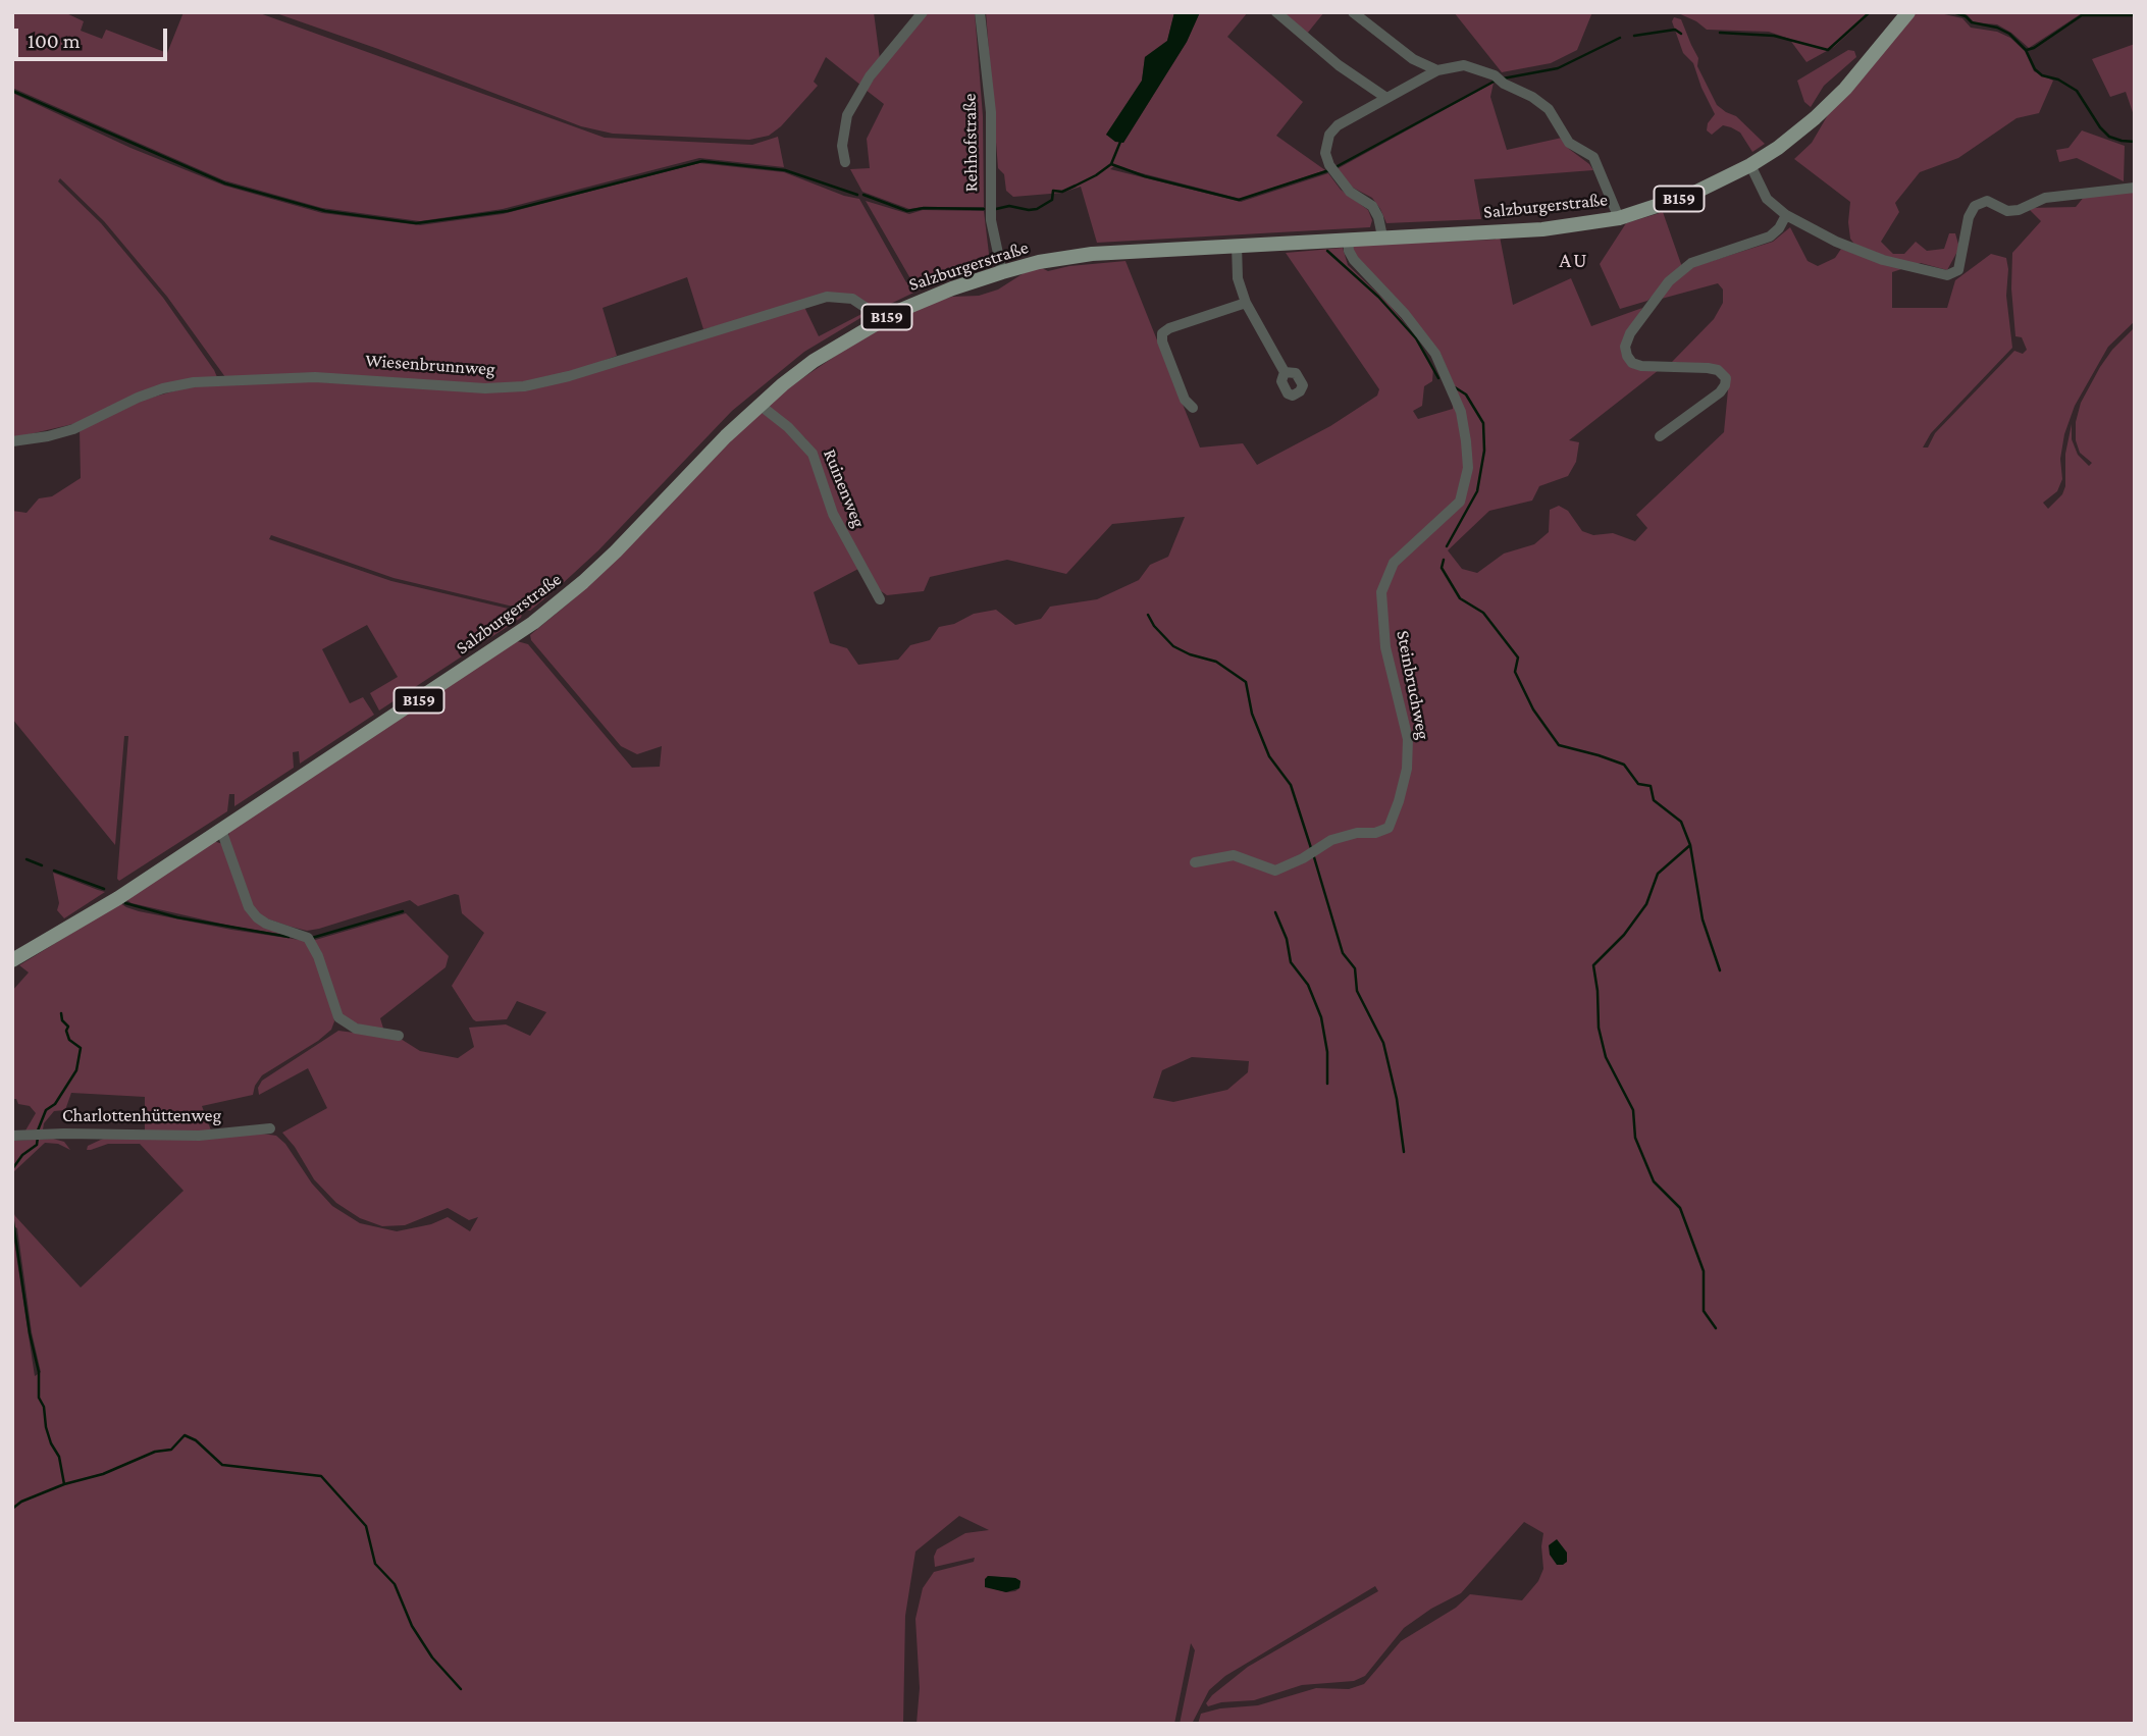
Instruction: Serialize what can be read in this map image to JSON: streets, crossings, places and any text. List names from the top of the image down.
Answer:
{
  "streets": {
    "main road": ["B159", "Salzburgerstraße"],
    "street": [
      "Rehhofstraße",
      "Wiesenbrunnweg",
      "Ruinenweg",
      "Steinbruchweg",
      "Charlottenhüttenweg"
    ]
  },
  "crossings": [
    ["Rehhofstraße", "Salzburgerstraße"],
    ["Salzburgerstraße", "Wiesenbrunnweg"],
    ["Salzburgerstraße", "Ruinenweg"],
    ["Salzburgerstraße", "Steinbruchweg"]
  ],
  "districts": ["AU"],
  "scale_bar": "100 m"
}
